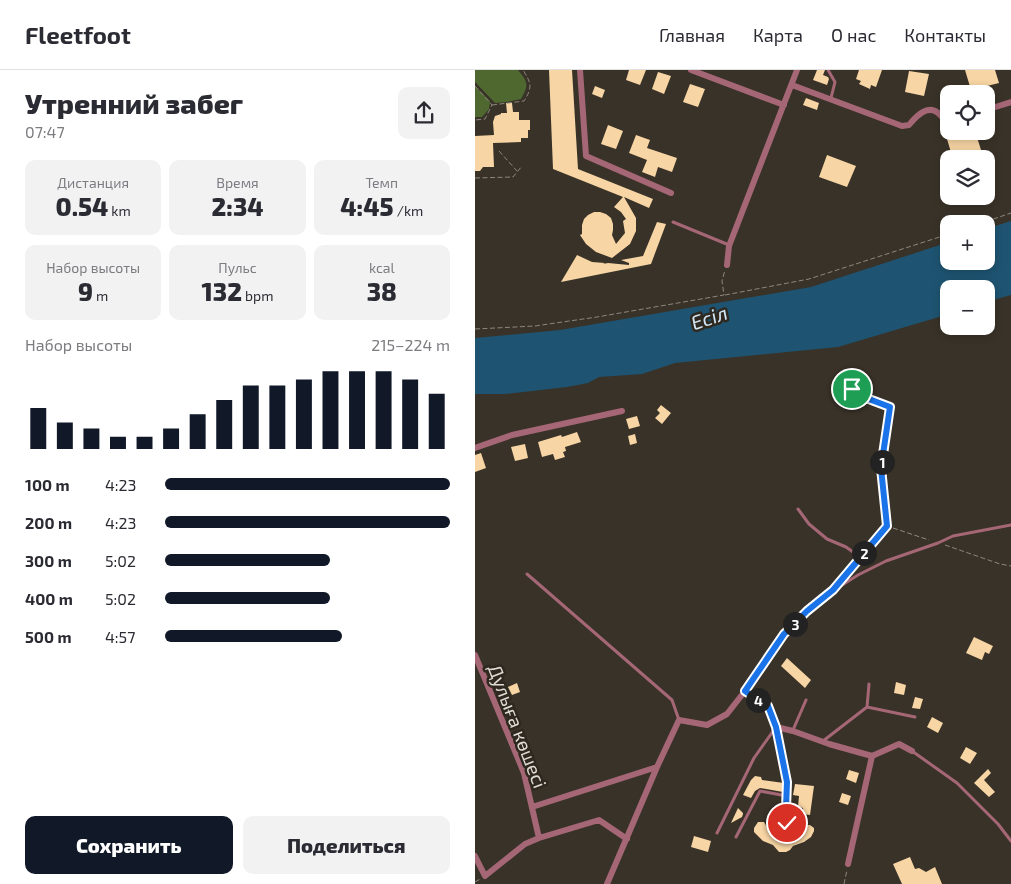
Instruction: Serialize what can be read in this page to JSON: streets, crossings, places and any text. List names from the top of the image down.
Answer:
{
  "streets": {
    "street": ["Дулыға көшесі"]
  },
  "water": ["Есіл"],
  "page": {
    "header": "Fleetfoot",
    "nav": [
      "Главная",
      "Карта",
      "О нас",
      "Контакты"
    ],
    "heading": ["Утренний забег", "07:47"],
    "map_buttons": ["+", "−"],
    "stats": [
      ["Дистанция", "0.54 km"],
      ["Время", "2:34"],
      ["Темп", "4:45 /km"],
      ["Набор высоты", "9 m"],
      ["Пульс", "132 bpm"],
      ["kcal", "38"]
    ],
    "chart": ["Набор высоты", "215–224 m"],
    "pins": [
      "1",
      "2",
      "3",
      "4"
    ],
    "list": [
      {
        "name": "100 m",
        "note": "4:23"
      },
      {
        "name": "200 m",
        "note": "4:23"
      },
      {
        "name": "300 m",
        "note": "5:02"
      },
      {
        "name": "400 m",
        "note": "5:02"
      },
      {
        "name": "500 m",
        "note": "4:57"
      }
    ],
    "buttons": ["Сохранить", "Поделиться"]
  }
}
